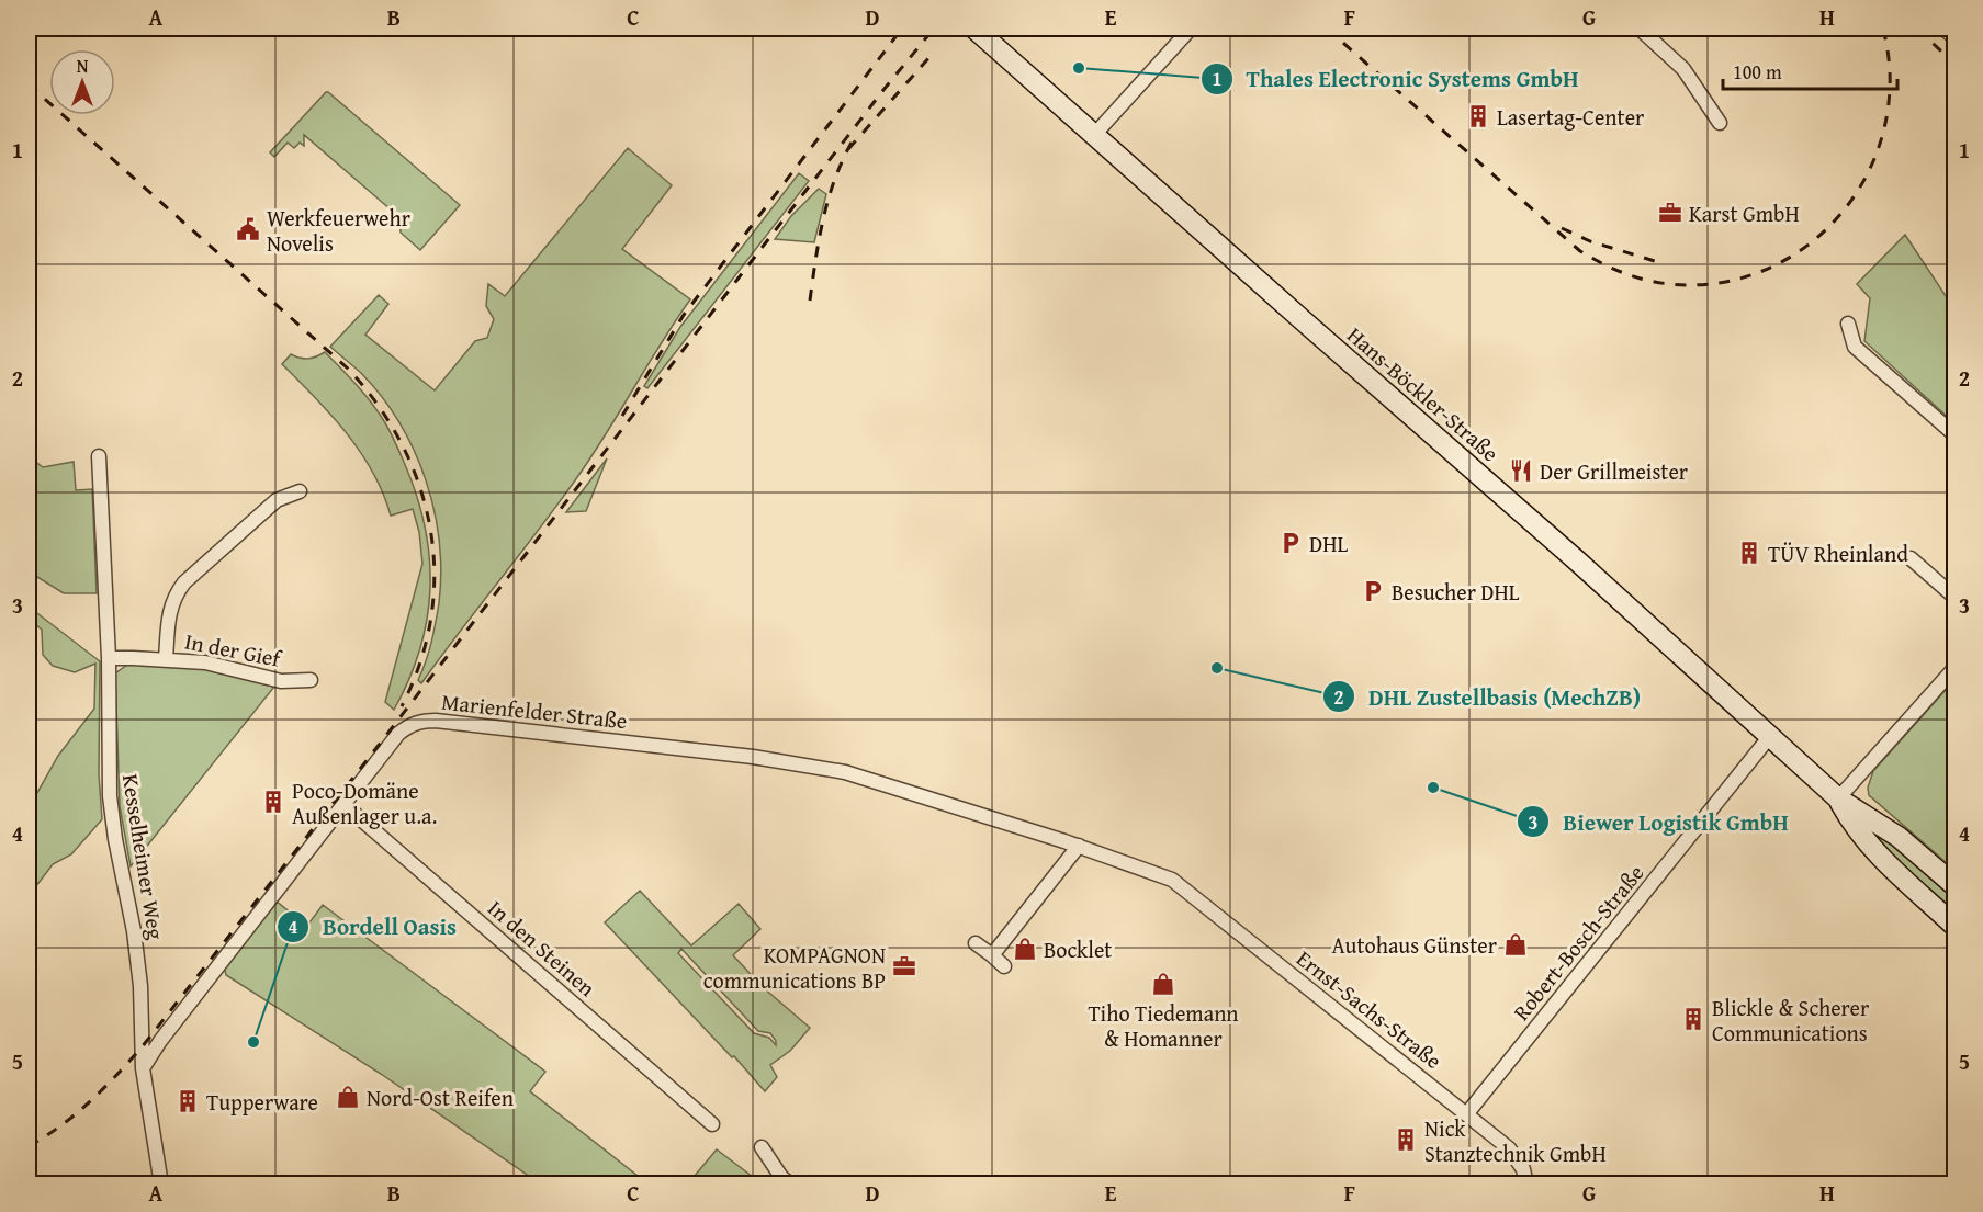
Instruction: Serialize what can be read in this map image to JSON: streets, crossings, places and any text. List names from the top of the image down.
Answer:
{
  "streets": {
    "main road": ["Hans-Böckler-Straße"],
    "street": [
      "In der Gief",
      "Marienfelder Straße",
      "Kesselheimer Weg",
      "Robert-Bosch-Straße",
      "In den Steinen",
      "Ernst-Sachs-Straße"
    ]
  },
  "crossings": [
    ["Hans-Böckler-Straße", "Robert-Bosch-Straße"],
    ["In der Gief", "Kesselheimer Weg"],
    ["Marienfelder Straße", "Kesselheimer Weg"],
    ["Marienfelder Straße", "In den Steinen"],
    ["Marienfelder Straße", "Ernst-Sachs-Straße"],
    ["Robert-Bosch-Straße", "Ernst-Sachs-Straße"]
  ],
  "places": {
    "other": [
      "Thales Electronic Systems GmbH",
      "DHL Zustellbasis (MechZB)",
      "Biewer Logistik GmbH",
      "Bordell Oasis"
    ],
    "building": [
      "Lasertag-Center",
      "TÜV Rheinland",
      "Poco-Domäne Außenlager u.a.",
      "Blickle & Scherer Communications",
      "Tupperware",
      "Nick Stanztechnik GmbH"
    ],
    "office": ["Karst GmbH", "KOMPAGNON communications BP"],
    "public building": ["Werkfeuerwehr Novelis"],
    "restaurant": ["Der Grillmeister"],
    "parking": ["DHL", "Besucher DHL"],
    "shop": [
      "Autohaus Günster",
      "Bocklet",
      "Tiho Tiedemann & Homanner",
      "Nord-Ost Reifen"
    ]
  },
  "scale_bar": "100 m",
  "north": "top",
  "grid": {
    "columns": [
      "A",
      "B",
      "C",
      "D",
      "E",
      "F",
      "G",
      "H"
    ],
    "rows": [
      "1",
      "2",
      "3",
      "4",
      "5"
    ]
  }
}
